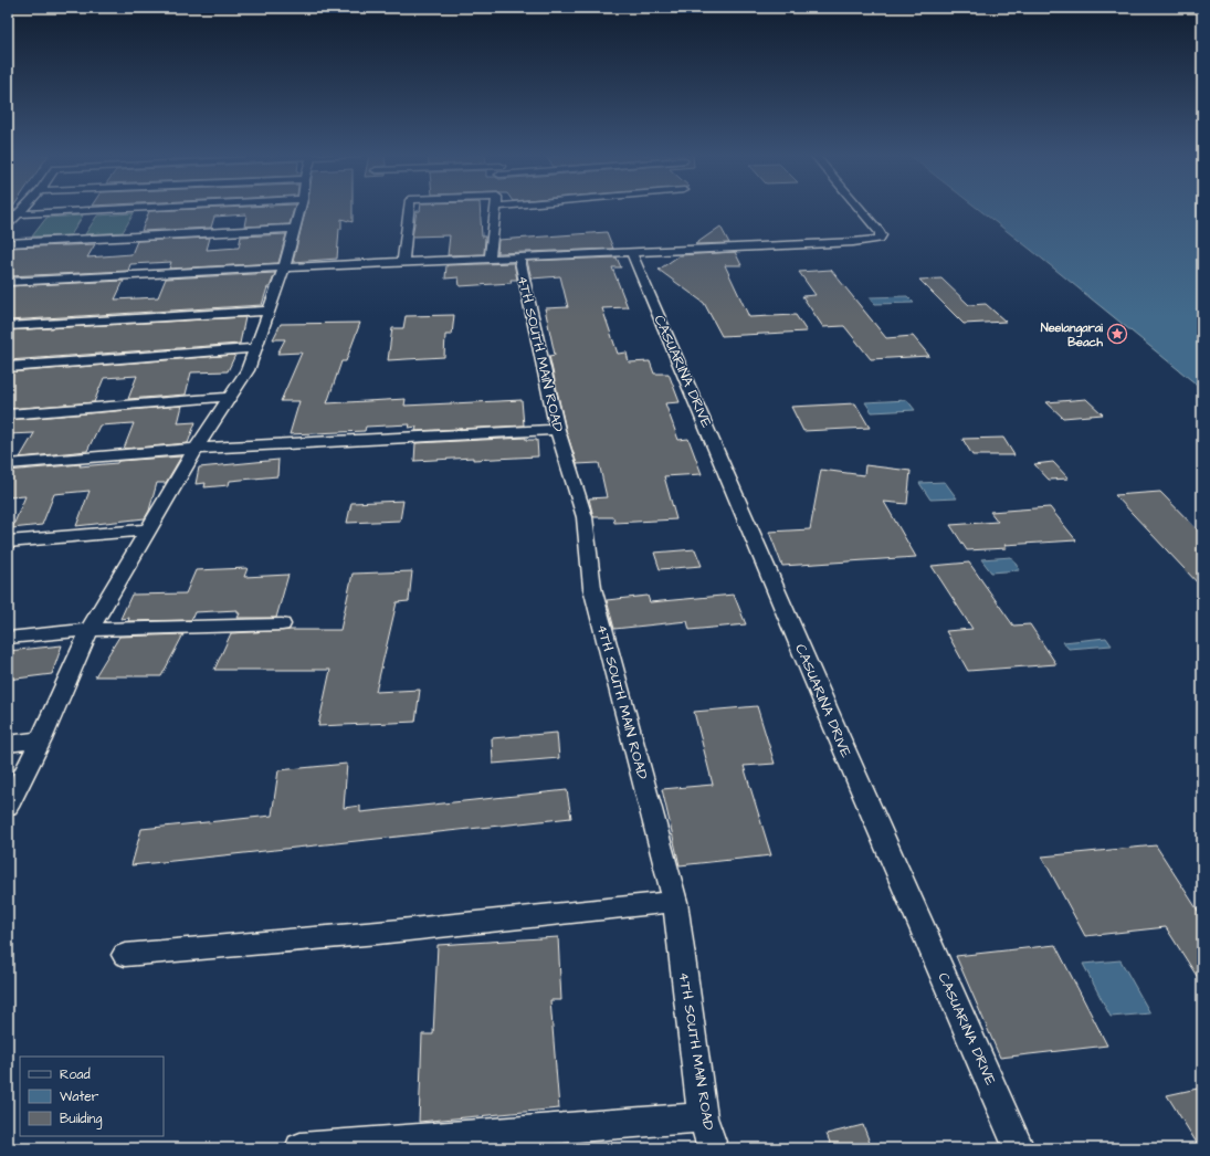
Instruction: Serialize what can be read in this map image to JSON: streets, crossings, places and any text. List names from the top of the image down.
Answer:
{
  "streets": {
    "street": ["4TH SOUTH MAIN ROAD", "CASUARINA DRIVE"]
  },
  "places": {
    "place": ["Neelangarai Beach"]
  },
  "legend": ["Road", "Water", "Building"]
}
